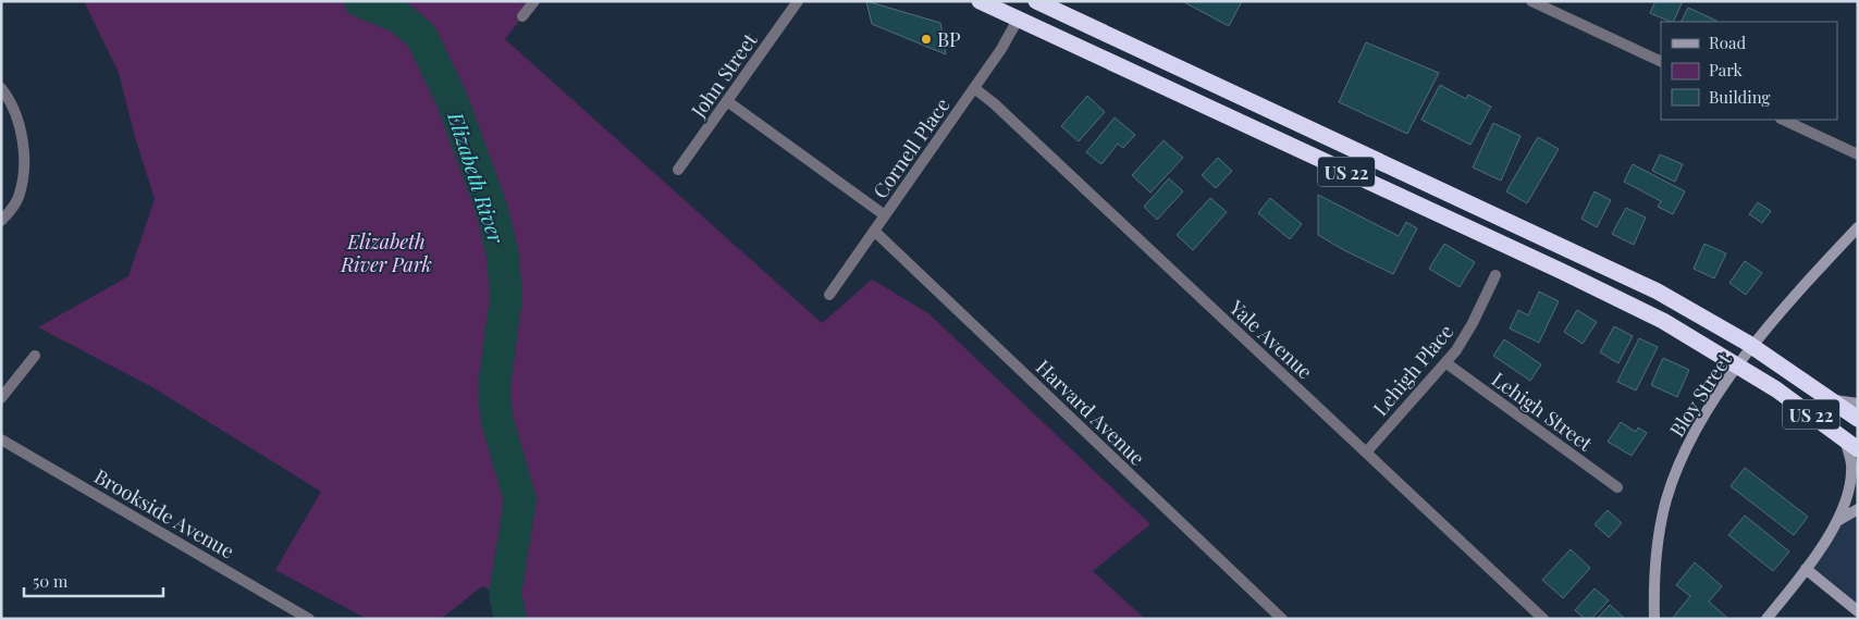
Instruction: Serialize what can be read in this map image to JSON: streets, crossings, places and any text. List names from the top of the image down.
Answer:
{
  "streets": {
    "highway": ["US 22"],
    "street": [
      "John Street",
      "Cornell Place",
      "Yale Avenue",
      "Lehigh Place",
      "Bloy Street",
      "Lehigh Street",
      "Harvard Avenue",
      "Brookside Avenue"
    ]
  },
  "crossings": [
    ["Cornell Place", "US 22"],
    ["Cornell Place", "Yale Avenue"],
    ["Cornell Place", "Harvard Avenue"],
    ["Yale Avenue", "Lehigh Place"],
    ["Lehigh Place", "Lehigh Street"]
  ],
  "water": ["Elizabeth River"],
  "parks": ["Elizabeth River Park"],
  "places": ["BP"],
  "legend": ["Road", "Park", "Building"],
  "scale_bar": "50 m"
}
